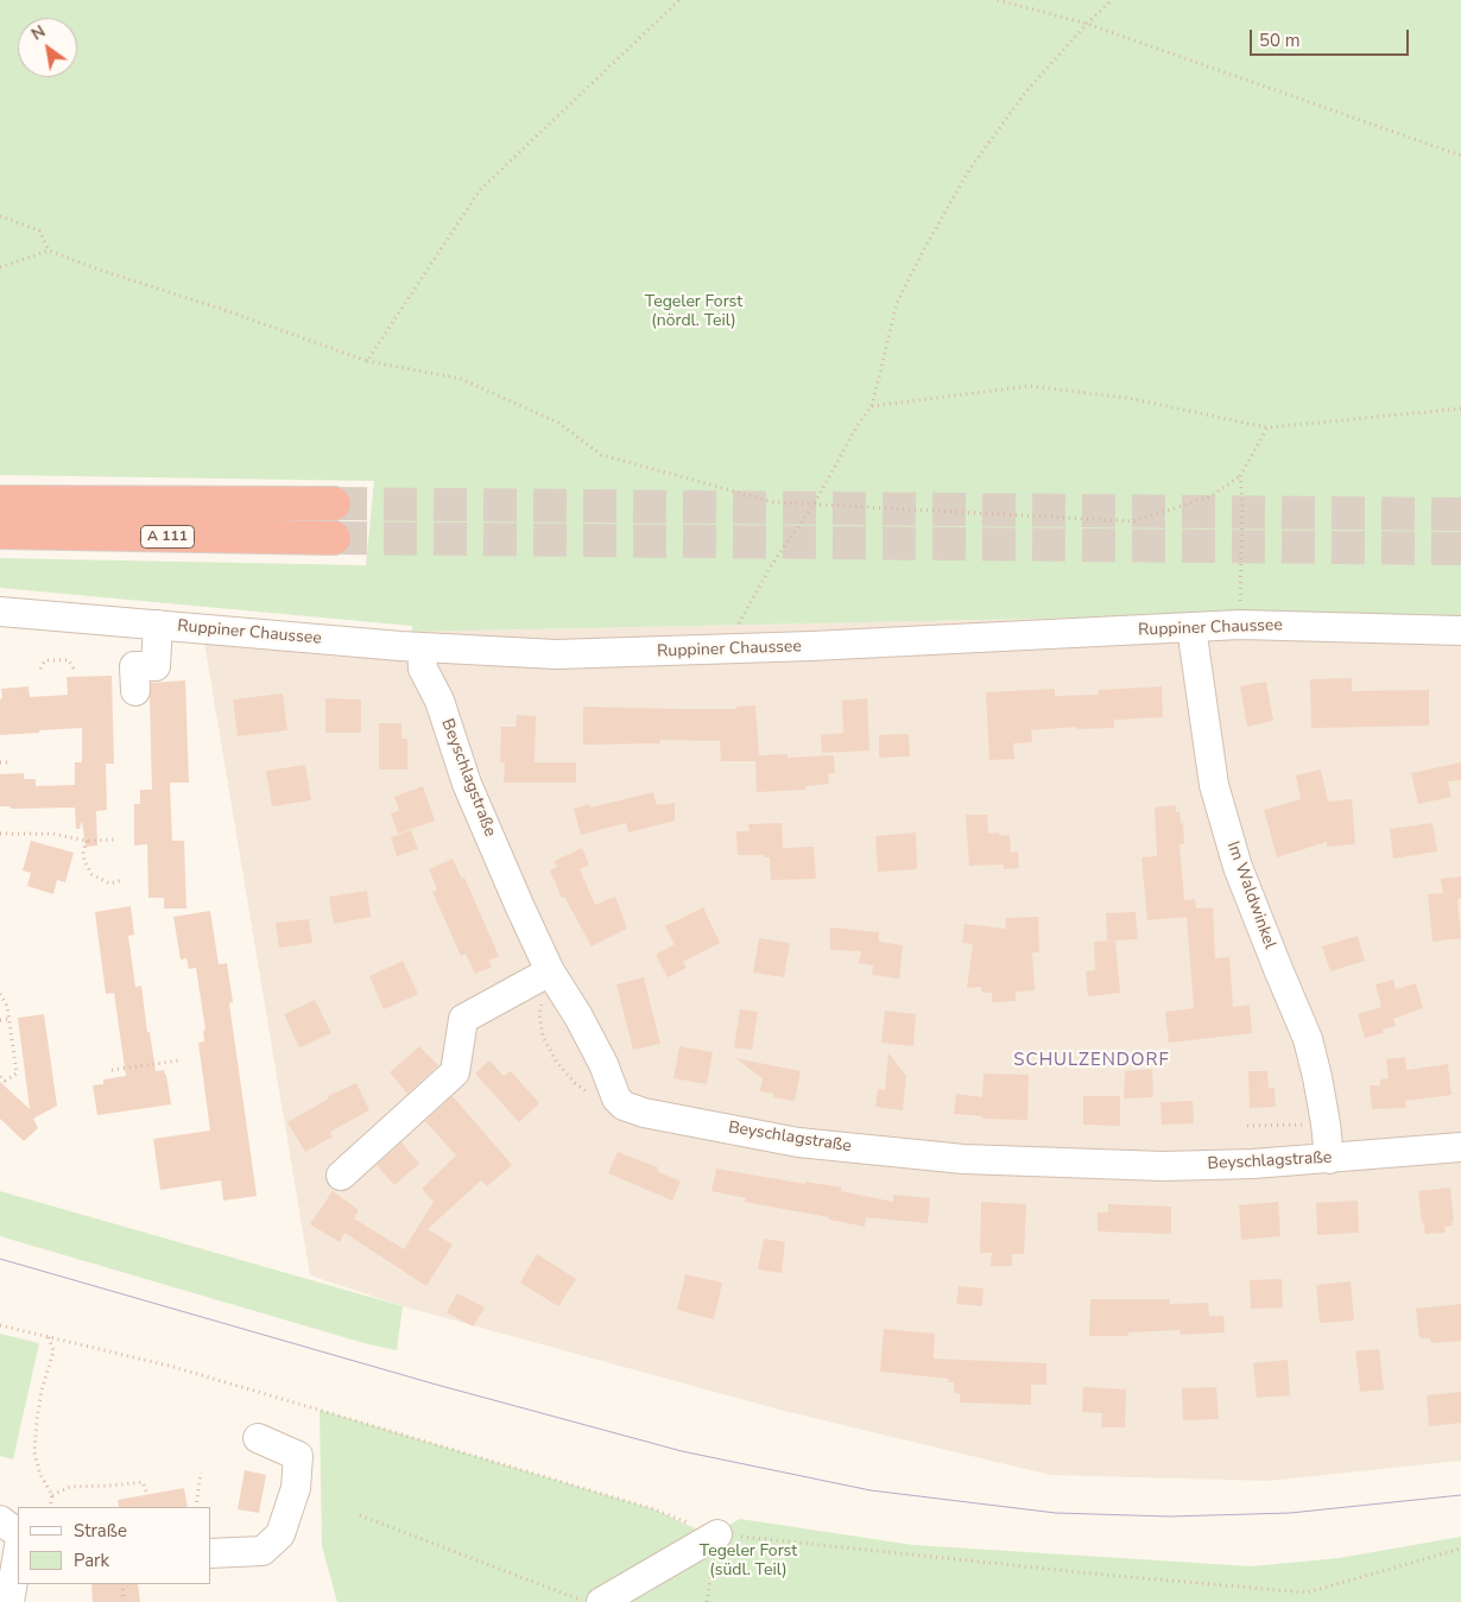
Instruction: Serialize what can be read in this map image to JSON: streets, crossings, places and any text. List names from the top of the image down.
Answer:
{
  "streets": {
    "highway": ["A 111"],
    "street": ["Ruppiner Chaussee", "Beyschlagstraße", "Im Waldwinkel"]
  },
  "crossings": [
    ["Ruppiner Chaussee", "Beyschlagstraße"],
    ["Ruppiner Chaussee", "Im Waldwinkel"],
    ["Beyschlagstraße", "Im Waldwinkel"]
  ],
  "districts": ["SCHULZENDORF"],
  "parks": ["Tegeler Forst (nördl. Teil)", "Tegeler Forst (südl. Teil)"],
  "legend": ["Straße", "Park"],
  "scale_bar": "50 m",
  "north": "top left"
}
